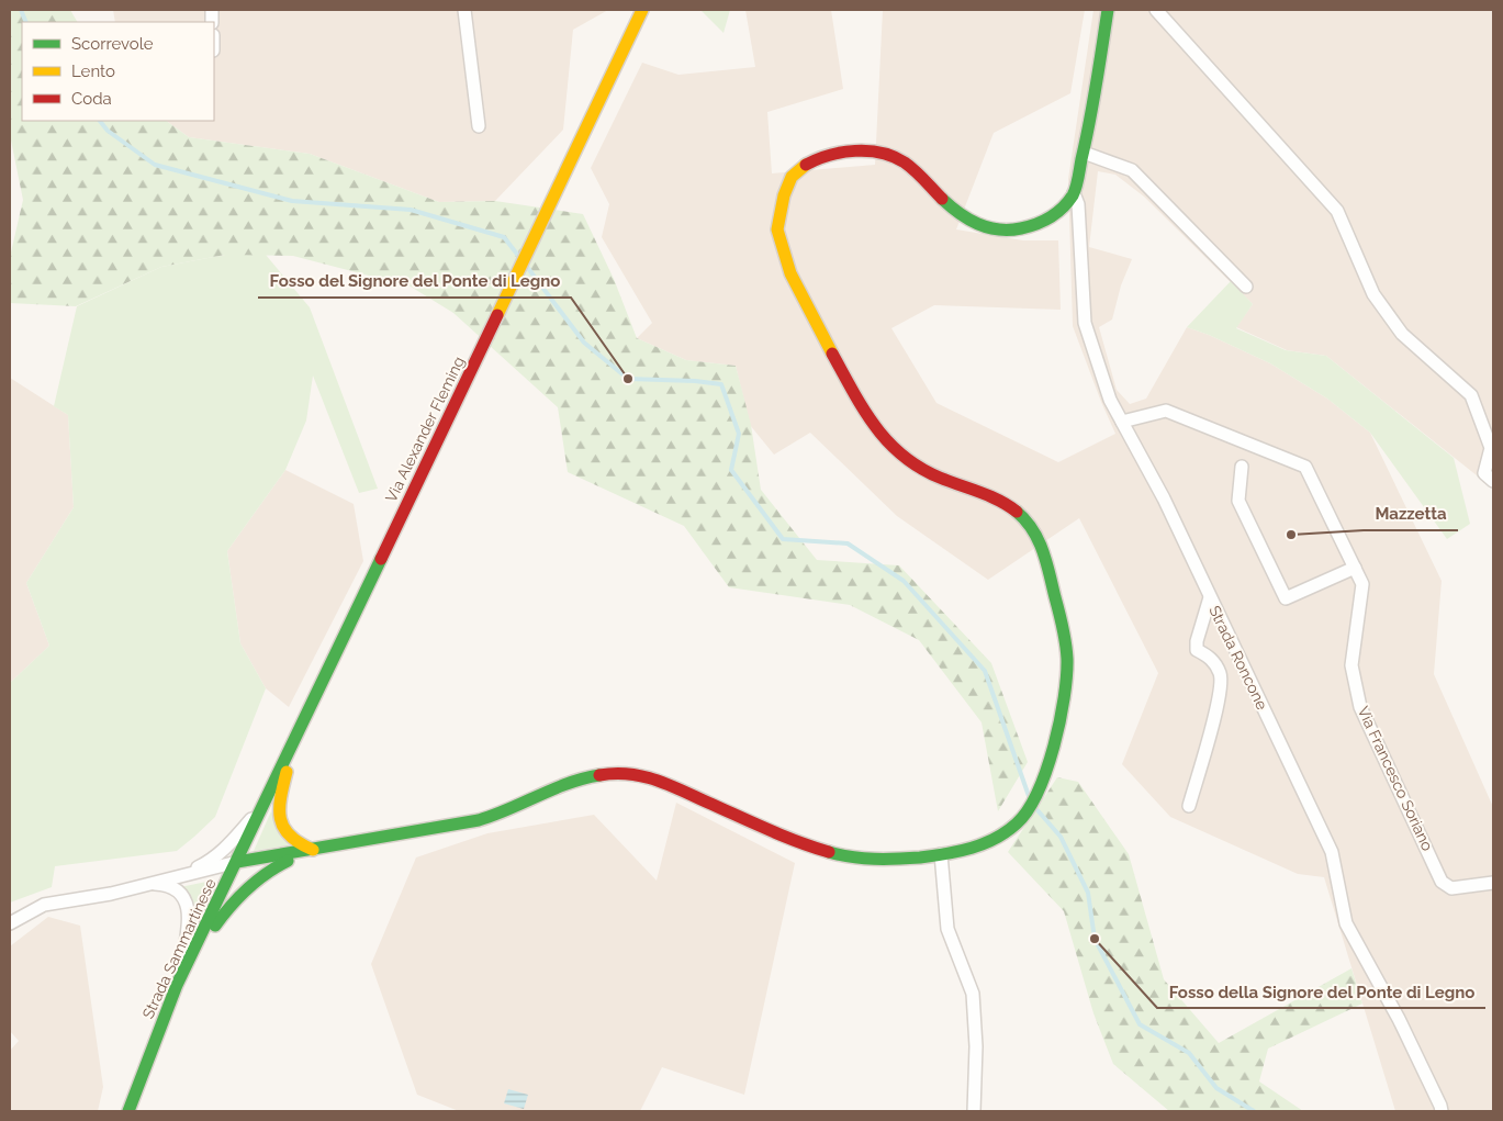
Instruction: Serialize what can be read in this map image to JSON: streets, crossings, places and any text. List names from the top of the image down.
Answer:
{
  "streets": {
    "street": [
      "Via Alexander Fleming",
      "Strada Roncone",
      "Via Francesco Soriano",
      "Strada Sammartinese"
    ]
  },
  "crossings": [
    ["Via Alexander Fleming", "Strada Sammartinese"],
    ["Strada Roncone", "Via Francesco Soriano"]
  ],
  "places": ["Fosso del Signore del Ponte di Legno", "Mazzetta", "Fosso della Signore del Ponte di Legno"],
  "legend": ["Scorrevole", "Lento", "Coda"]
}
